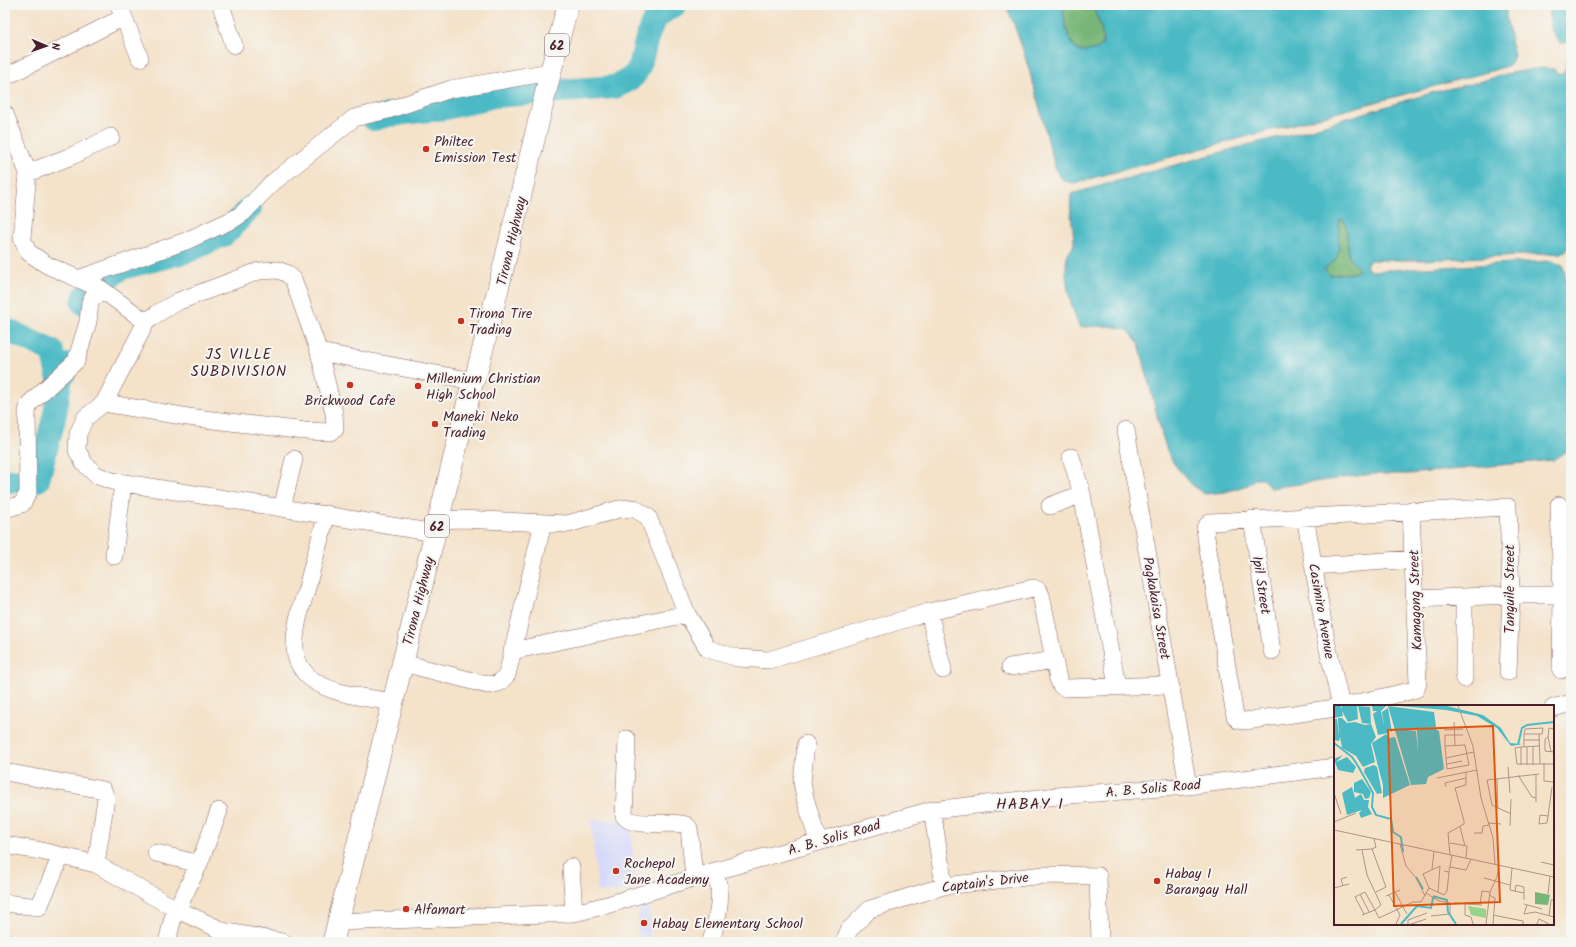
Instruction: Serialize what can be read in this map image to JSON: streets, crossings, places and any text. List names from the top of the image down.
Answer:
{
  "streets": {
    "main road": ["62", "Tirona Highway"],
    "street": [
      "Ipil Street",
      "Tanguile Street",
      "Kamagong Street",
      "Pagkakaisa Street",
      "Casimiro Avenue",
      "A. B. Solis Road",
      "Captain's Drive"
    ]
  },
  "crossings": [
    ["Tirona Highway", "A. B. Solis Road"],
    ["Tanguile Street", "Kamagong Street"],
    ["Pagkakaisa Street", "A. B. Solis Road"]
  ],
  "districts": ["JS VILLE SUBDIVISION", "HABAY I"],
  "places": [
    "Philtec Emission Test",
    "Tirona Tire Trading",
    "Brickwood Cafe",
    "Millenium Christian High School",
    "Maneki Neko Trading",
    "Rochepol Jane Academy",
    "Habay I Barangay Hall",
    "Alfamart",
    "Habay Elementary School"
  ],
  "north": "right"
}
